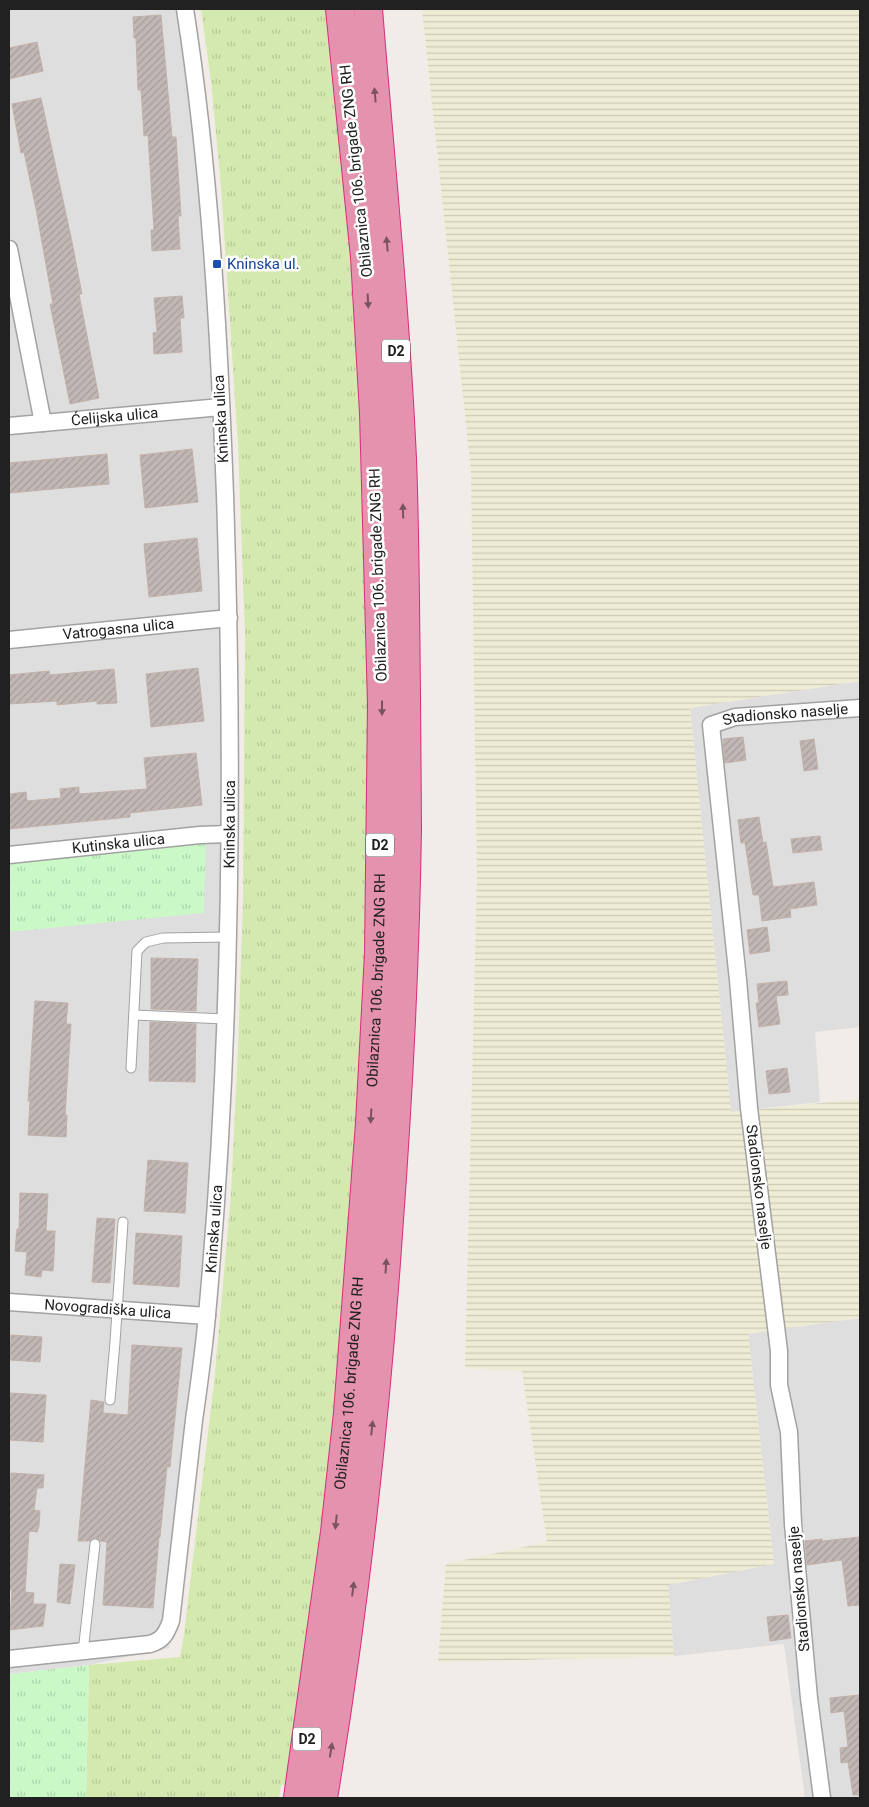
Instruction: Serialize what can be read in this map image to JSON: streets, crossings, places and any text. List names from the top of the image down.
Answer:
{
  "streets": {
    "highway": ["Obilaznica 106. brigade ZNG RH", "D2"],
    "street": [
      "Ćelijska ulica",
      "Kninska ulica",
      "Vatrogasna ulica",
      "Stadionsko naselje",
      "Kutinska ulica",
      "Novogradiška ulica"
    ]
  },
  "crossings": [
    ["Ćelijska ulica", "Kninska ulica"],
    ["Kninska ulica", "Vatrogasna ulica"],
    ["Kninska ulica", "Kutinska ulica"],
    ["Kninska ulica", "Novogradiška ulica"]
  ],
  "places": {
    "transit": ["Kninska ul."]
  }
}
